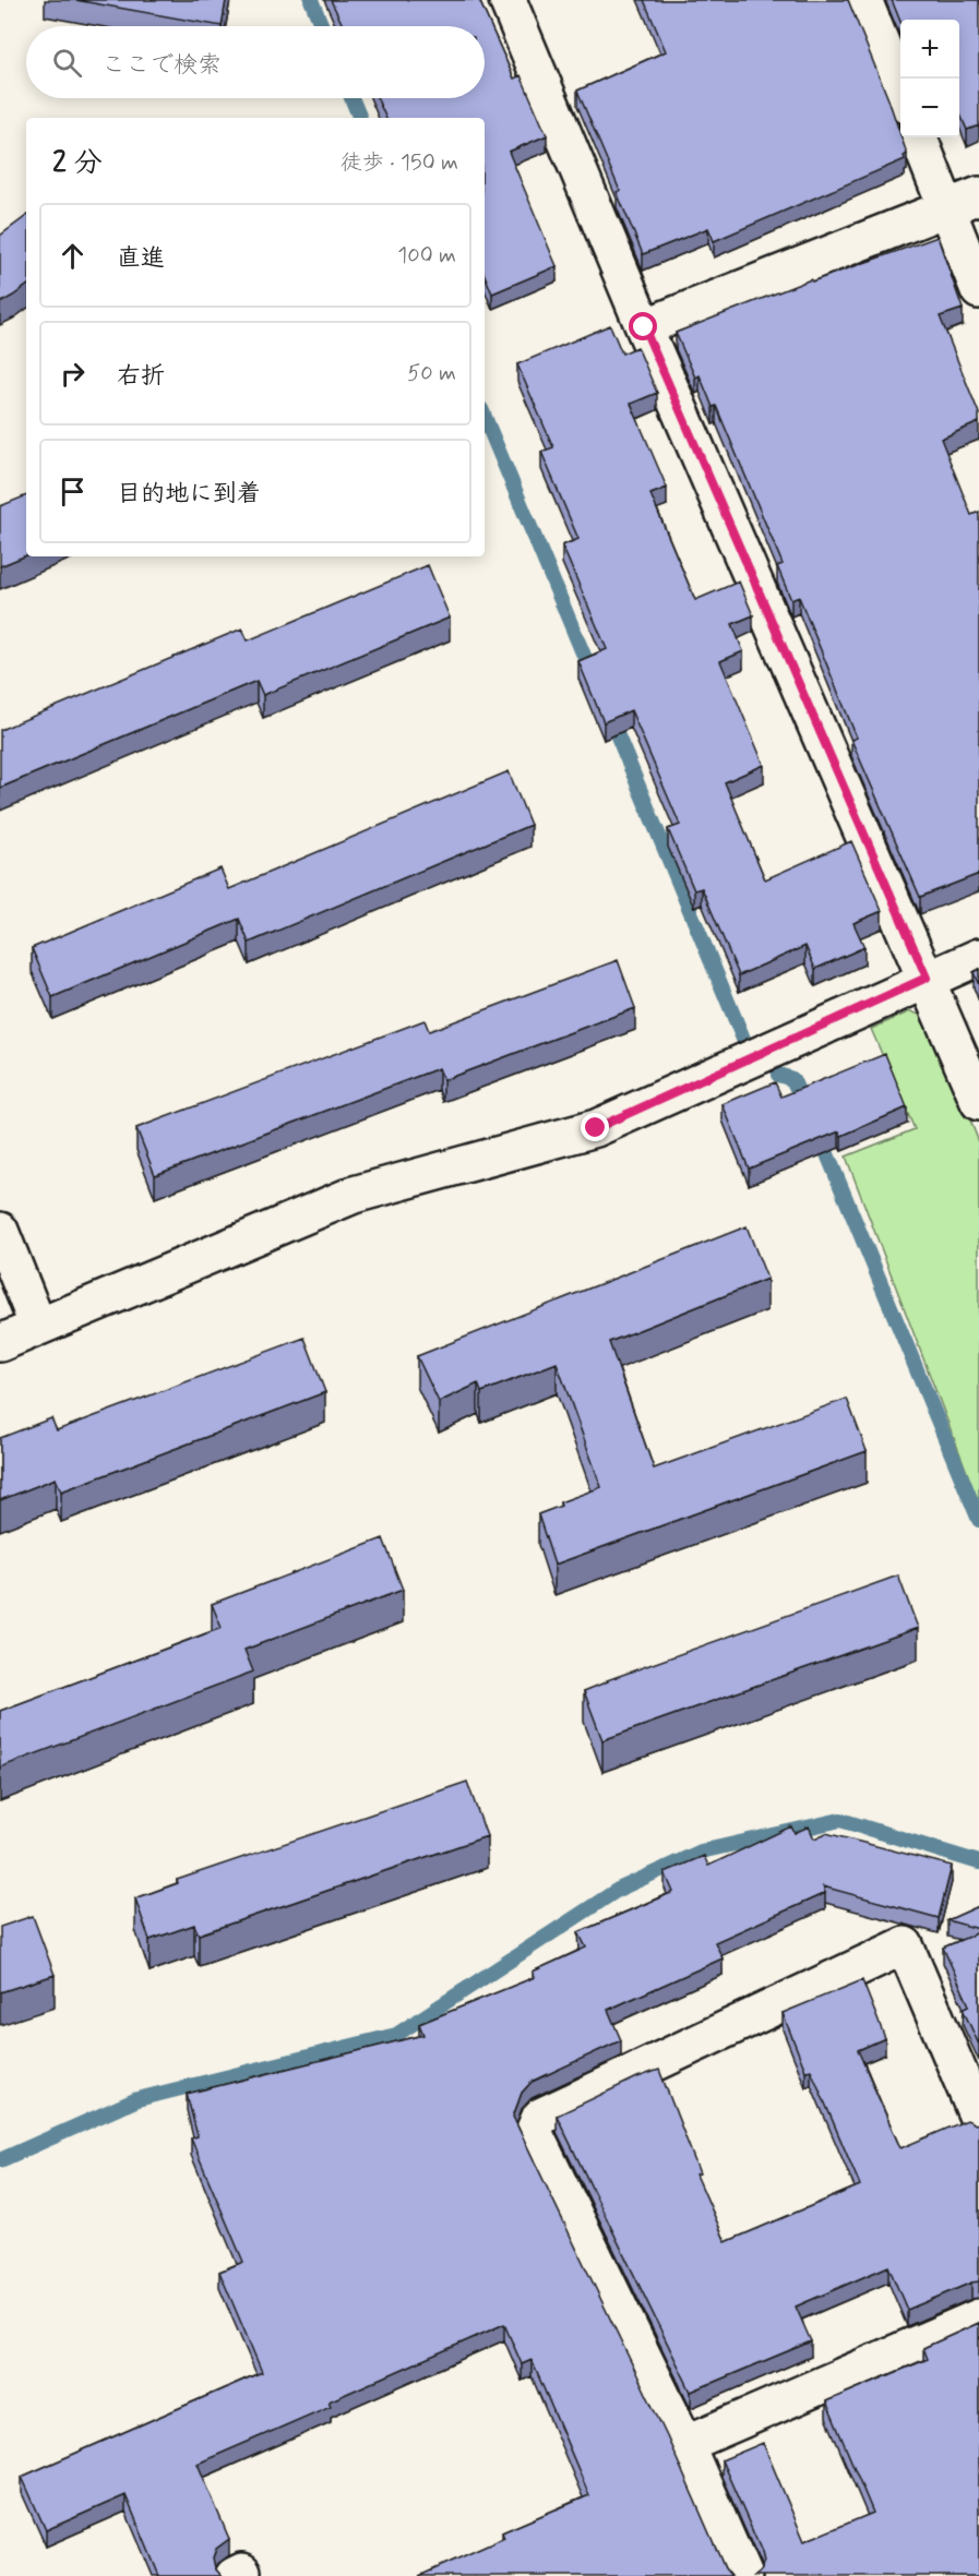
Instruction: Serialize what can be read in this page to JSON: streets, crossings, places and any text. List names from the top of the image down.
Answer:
{
  "page": {
    "map_buttons": ["+", "−"],
    "search": "ここで検索",
    "heading": ["2 分", "徒歩 · 150 m"],
    "list": [
      ["直進", "100 m"],
      ["右折", "50 m"],
      "目的地に到着"
    ]
  }
}
